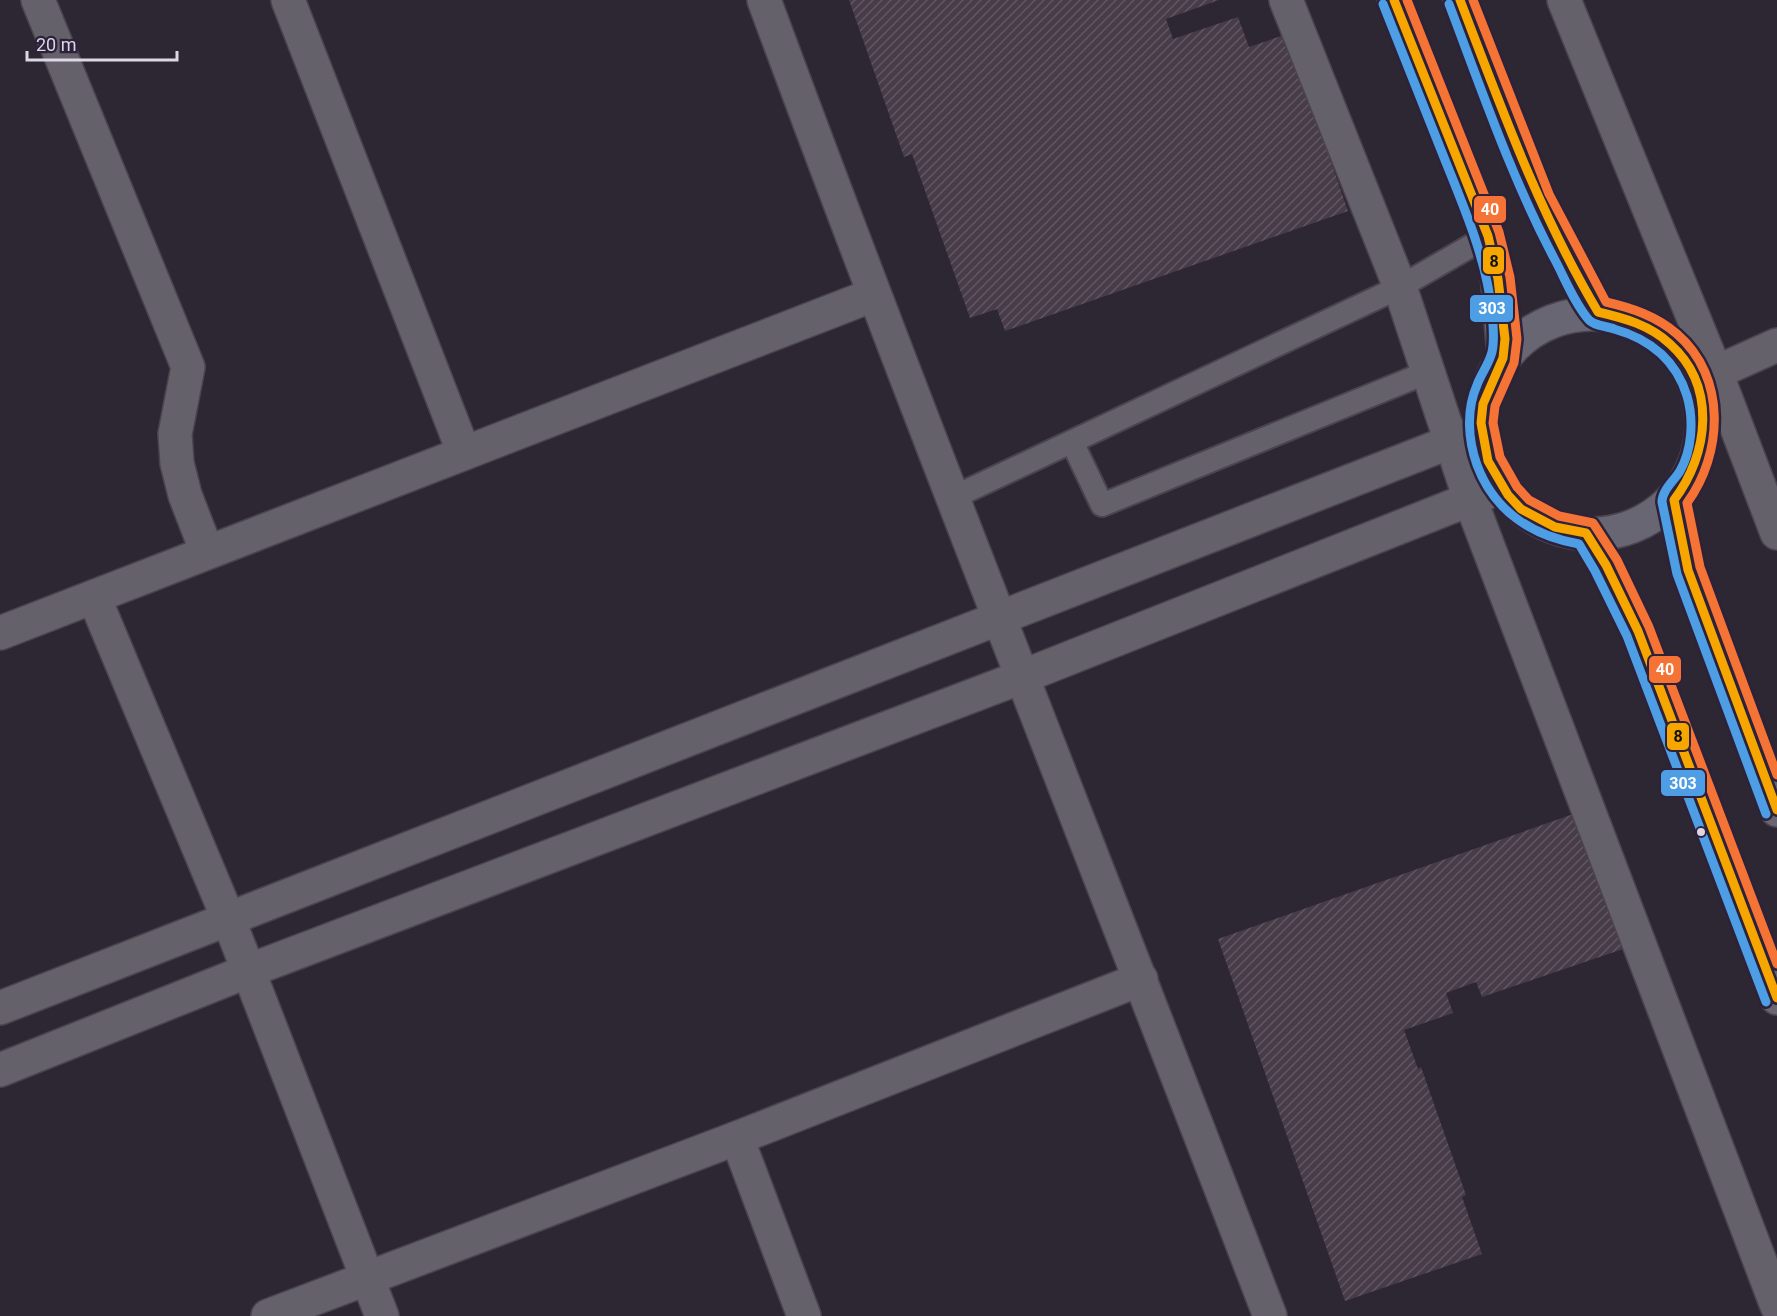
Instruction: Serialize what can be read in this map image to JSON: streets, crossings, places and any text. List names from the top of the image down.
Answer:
{
  "lines": ["transit line 8", "transit line 40", "transit line 303"],
  "scale_bar": "20 m"
}
